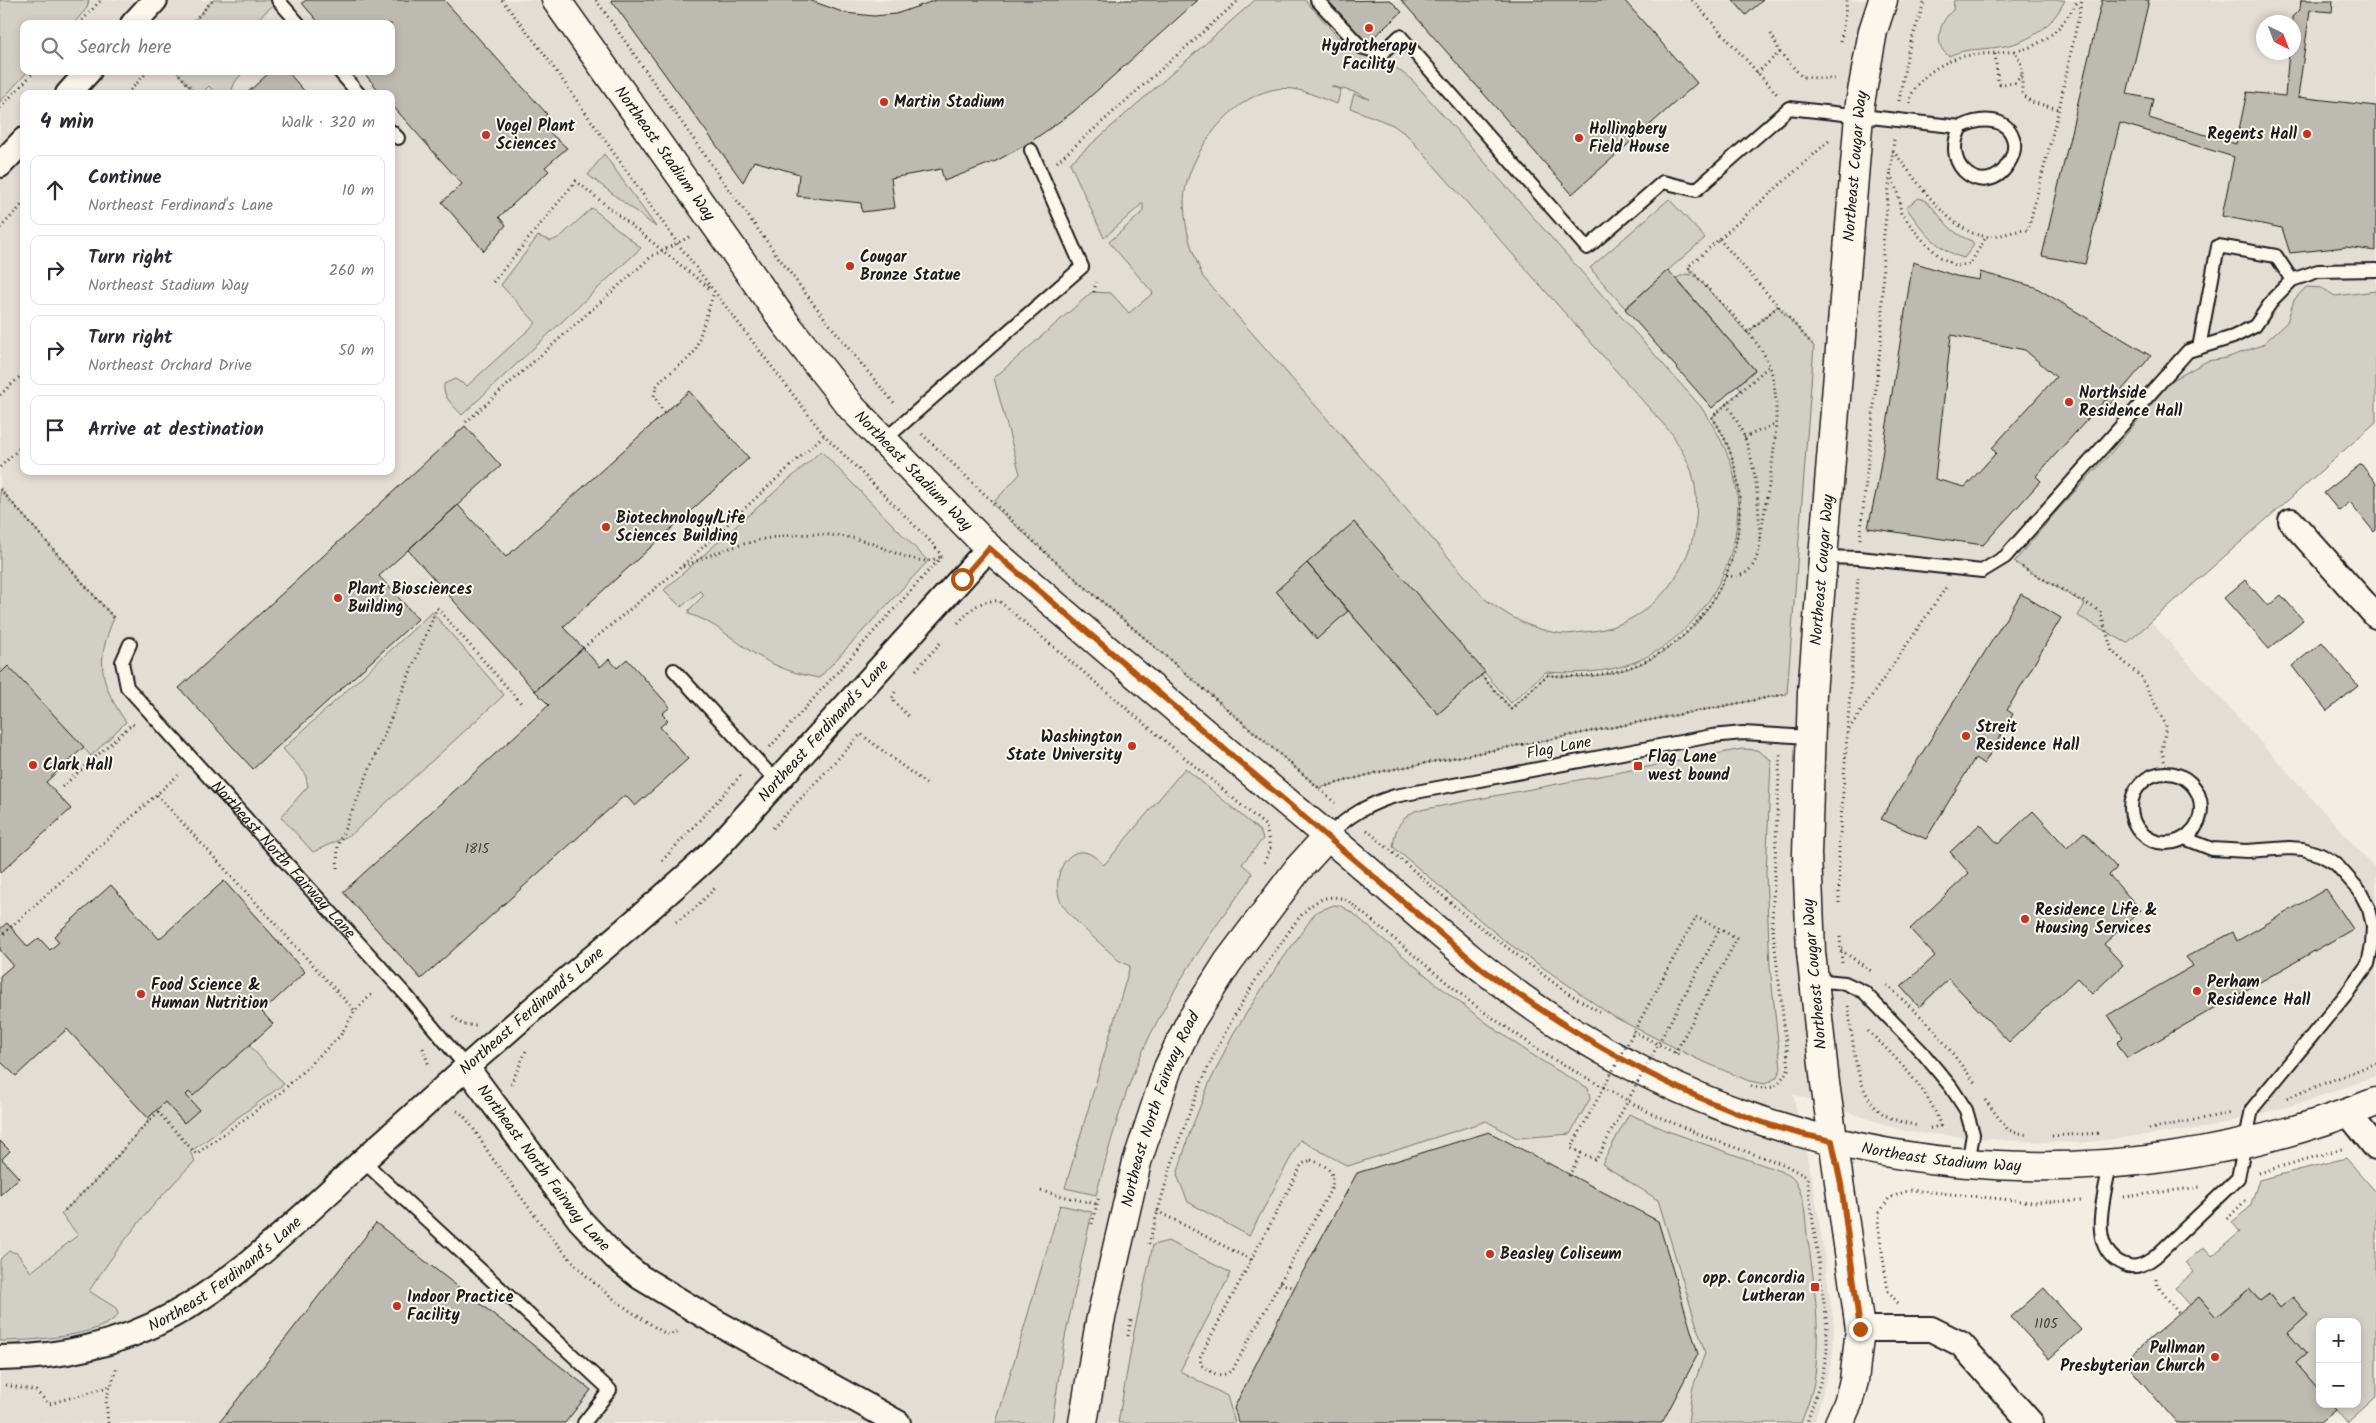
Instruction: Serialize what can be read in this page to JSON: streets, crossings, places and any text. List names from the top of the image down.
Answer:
{
  "streets": {
    "main road": ["Northeast Stadium Way", "Northeast Cougar Way", "Northeast North Fairway Road"],
    "street": ["Northeast Ferdinand's Lane", "Northeast North Fairway Lane"],
    "lane": ["Flag Lane"]
  },
  "crossings": [
    ["Northeast Stadium Way", "Northeast Cougar Way"],
    ["Northeast Stadium Way", "Northeast Ferdinand's Lane"],
    ["Northeast Stadium Way", "Flag Lane"],
    ["Northeast Stadium Way", "Northeast North Fairway Road"],
    ["Northeast Cougar Way", "Flag Lane"],
    ["Northeast Ferdinand's Lane", "Northeast North Fairway Lane"],
    ["Flag Lane", "Northeast North Fairway Road"]
  ],
  "places": {
    "other": [
      "Hydrotherapy Facility",
      "Martin Stadium",
      "Regents Hall",
      "Vogel Plant Sciences",
      "Hollingbery Field House",
      "Cougar Bronze Statue",
      "Northside Residence Hall",
      "Biotechnology/Life Sciences Building",
      "Plant Biosciences Building",
      "Streit Residence Hall",
      "Washington State University",
      "Clark Hall",
      "Residence Life & Housing Services",
      "Perham Residence Hall",
      "Food Science & Human Nutrition",
      "Beasley Coliseum",
      "Indoor Practice Facility",
      "Pullman Presbyterian Church"
    ],
    "transit": ["Flag Lane west bound", "opp. Concordia Lutheran"]
  },
  "house_numbers": ["1815", "1105"],
  "north": "bottom right",
  "page": {
    "search": "Search here",
    "heading": ["4 min", "Walk · 320 m"],
    "list": [
      ["Continue", "Northeast Ferdinand's Lane", "10 m"],
      ["Turn right", "Northeast Stadium Way", "260 m"],
      ["Turn right", "Northeast Orchard Drive", "50 m"],
      "Arrive at destination"
    ],
    "map_buttons": ["+", "−"]
  }
}
